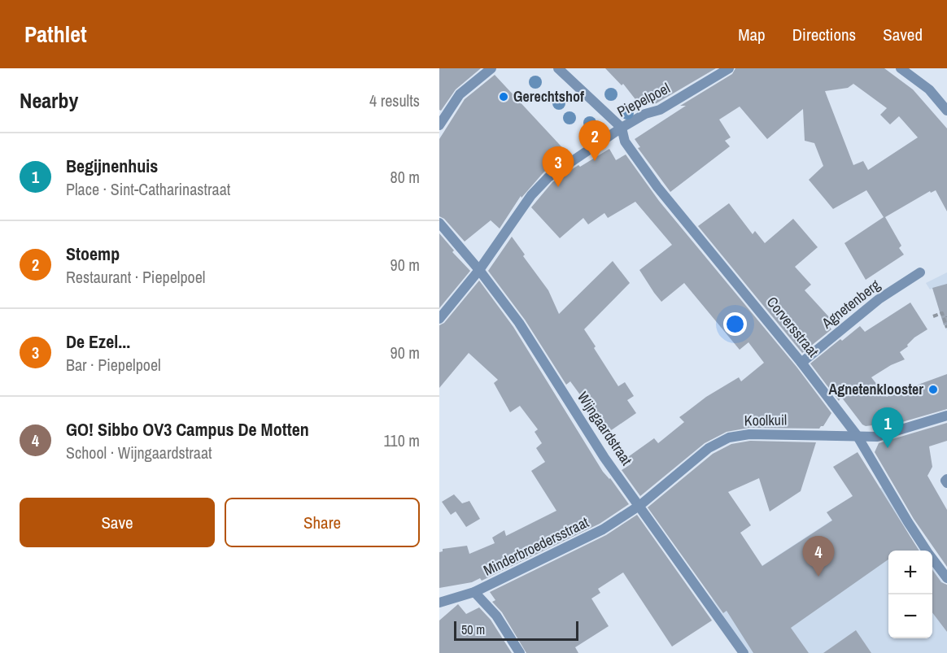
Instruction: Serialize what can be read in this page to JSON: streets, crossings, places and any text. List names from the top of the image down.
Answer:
{
  "streets": {
    "street": [
      "Piepelpoel",
      "Agnetenberg",
      "Corversstraat",
      "Koolkuil",
      "Wijngaardstraat",
      "Minderbroedersstraat"
    ]
  },
  "crossings": [
    ["Piepelpoel", "Corversstraat"],
    ["Piepelpoel", "Wijngaardstraat"],
    ["Agnetenberg", "Corversstraat"],
    ["Corversstraat", "Koolkuil"],
    ["Koolkuil", "Wijngaardstraat"],
    ["Koolkuil", "Minderbroedersstraat"],
    ["Wijngaardstraat", "Minderbroedersstraat"]
  ],
  "places": ["Gerechtshof", "Agnetenklooster"],
  "scale_bar": "50 m",
  "page": {
    "header": "Pathlet",
    "nav": ["Map", "Directions", "Saved"],
    "heading": ["Nearby", "4 results"],
    "pins": [
      "2",
      "3",
      "1",
      "4"
    ],
    "list": [
      {
        "mark": "1",
        "name": "Begijnenhuis",
        "note": "Place · Sint-Catharinastraat",
        "value": "80 m"
      },
      {
        "mark": "2",
        "name": "Stoemp",
        "note": "Restaurant · Piepelpoel",
        "value": "90 m"
      },
      {
        "mark": "3",
        "name": "De Ezel...",
        "note": "Bar · Piepelpoel",
        "value": "90 m"
      },
      {
        "mark": "4",
        "name": "GO! Sibbo OV3 Campus De Motten",
        "note": "School · Wijngaardstraat",
        "value": "110 m"
      }
    ],
    "buttons": ["Save", "Share"],
    "map_buttons": ["+", "−"],
    "scale": "50 m"
  }
}
